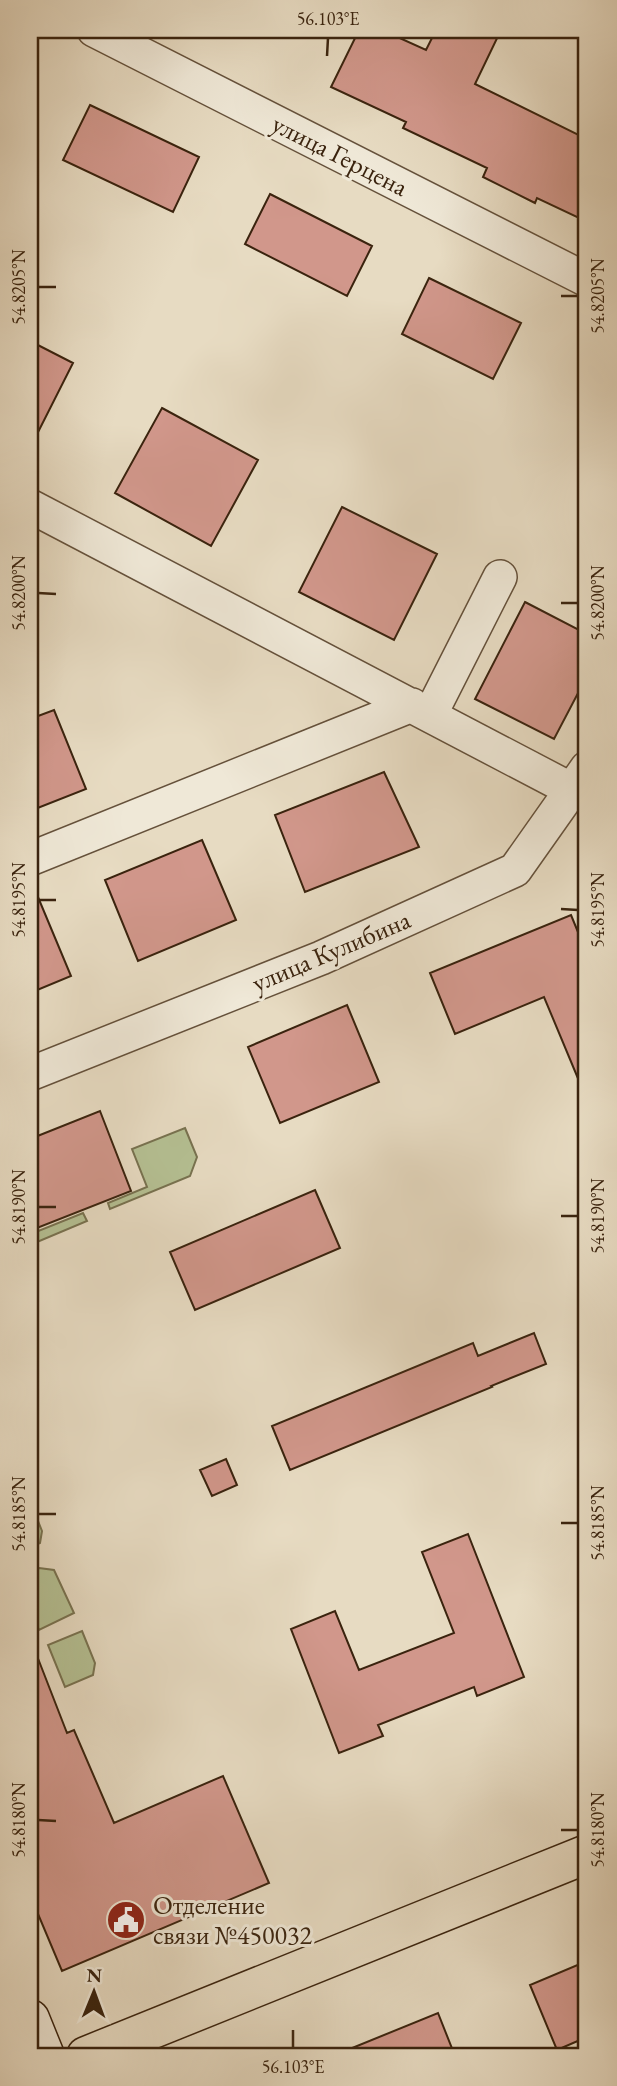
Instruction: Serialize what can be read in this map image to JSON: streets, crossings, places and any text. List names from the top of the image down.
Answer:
{
  "streets": {
    "street": ["улица Герцена", "улица Кулибина"]
  },
  "places": {
    "public building": ["Отделение связи №450032"]
  },
  "north": "top",
  "coordinates": [
    "56.103°E",
    "54.8205°N",
    "54.8200°N",
    "54.8195°N",
    "54.8190°N",
    "54.8185°N",
    "54.8180°N"
  ]
}
